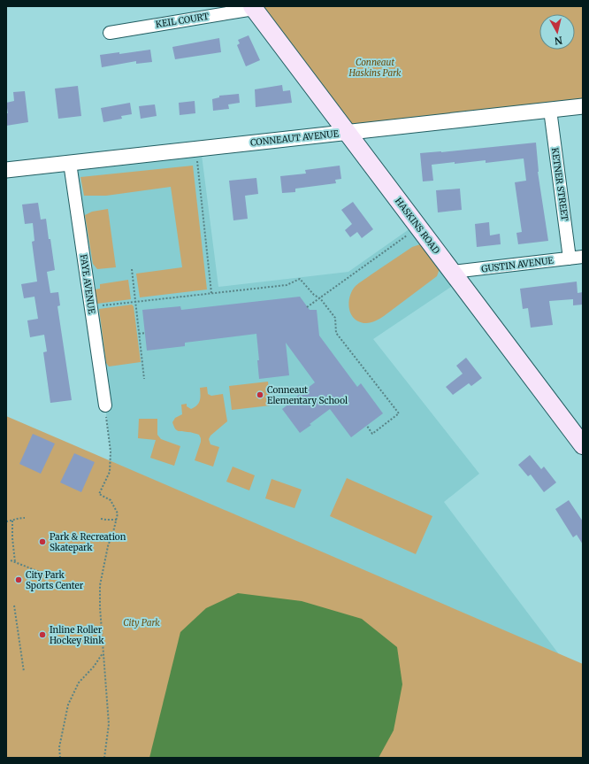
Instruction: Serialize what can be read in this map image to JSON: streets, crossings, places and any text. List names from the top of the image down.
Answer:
{
  "streets": {
    "main road": ["HASKINS ROAD"],
    "street": [
      "KEIL COURT",
      "CONNEAUT AVENUE",
      "KETNER STREET",
      "GUSTIN AVENUE",
      "FAYE AVENUE"
    ]
  },
  "crossings": [
    ["KEIL COURT", "HASKINS ROAD"],
    ["CONNEAUT AVENUE", "KETNER STREET"],
    ["CONNEAUT AVENUE", "HASKINS ROAD"],
    ["CONNEAUT AVENUE", "FAYE AVENUE"],
    ["KETNER STREET", "GUSTIN AVENUE"],
    ["HASKINS ROAD", "GUSTIN AVENUE"]
  ],
  "parks": ["Conneaut Haskins Park", "City Park"],
  "places": [
    "Conneaut Elementary School",
    "Park & Recreation Skatepark",
    "City Park Sports Center",
    "Inline Roller Hockey Rink"
  ],
  "north": "bottom"
}
